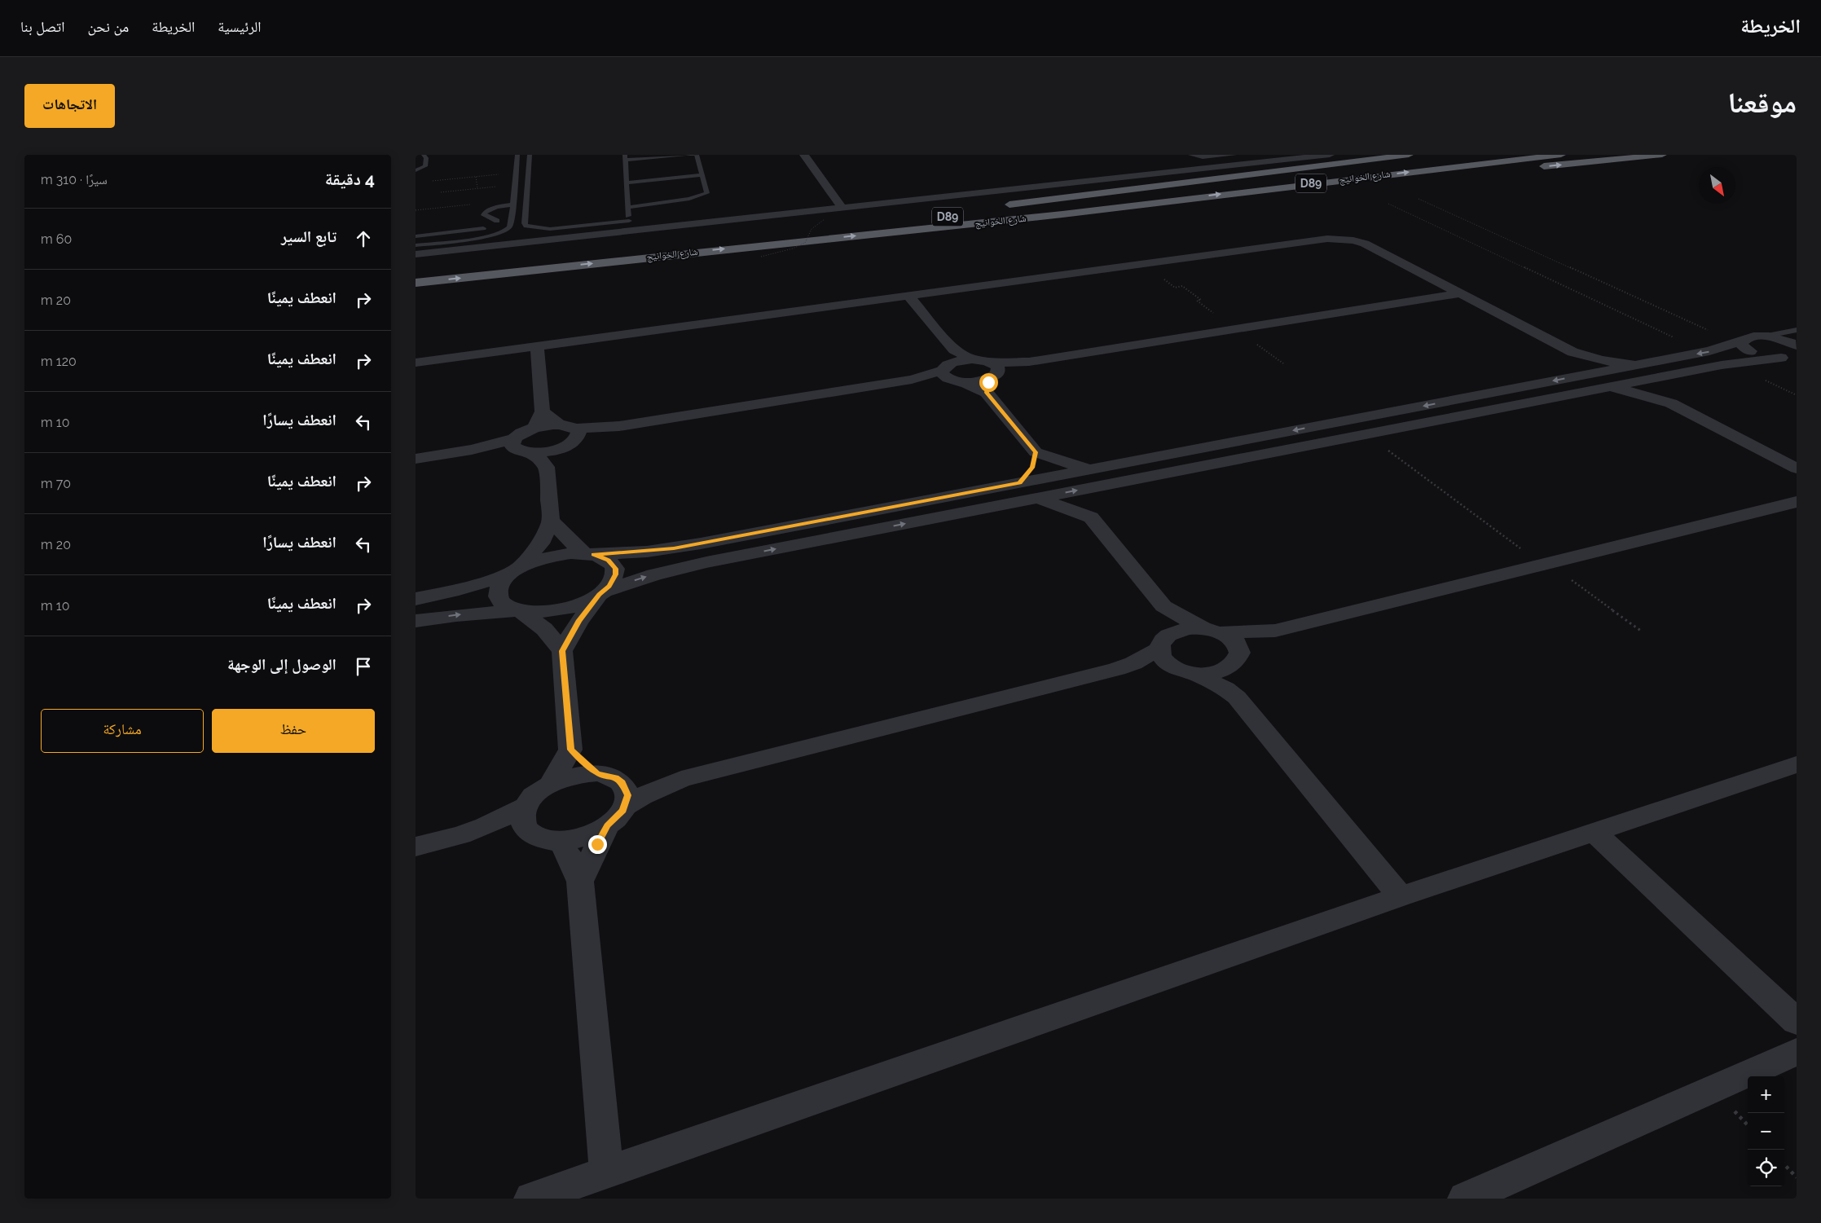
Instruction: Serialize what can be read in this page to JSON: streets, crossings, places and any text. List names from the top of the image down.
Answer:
{
  "streets": {
    "highway": ["شارع الخوانيج", "D89"]
  },
  "north": "bottom right",
  "page": {
    "header": "الخريطة",
    "nav": [
      "الرئيسية",
      "الخريطة",
      "من نحن",
      "اتصل بنا"
    ],
    "title": "موقعنا",
    "buttons": [
      "الاتجاهات",
      ["حفظ", "مشاركة"]
    ],
    "heading": ["4 دقيقة", "سيرًا · 310 m"],
    "list": [
      ["تابع السير", "60 m"],
      ["انعطف يمينًا", "20 m"],
      ["انعطف يمينًا", "120 m"],
      ["انعطف يسارًا", "10 m"],
      ["انعطف يمينًا", "70 m"],
      ["انعطف يسارًا", "20 m"],
      ["انعطف يمينًا", "10 m"],
      "الوصول إلى الوجهة"
    ],
    "map_buttons": ["+", "−"]
  }
}
